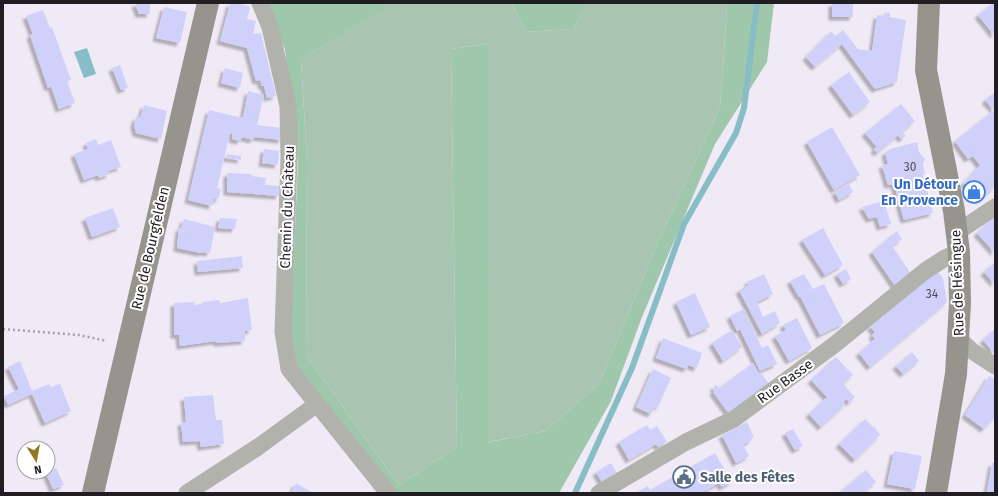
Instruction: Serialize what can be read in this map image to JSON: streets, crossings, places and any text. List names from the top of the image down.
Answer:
{
  "streets": {
    "main road": ["Rue de Bourgfelden", "Rue de Hésingue"],
    "street": ["Chemin du Château", "Rue Basse"]
  },
  "crossings": [
    ["Rue de Hésingue", "Rue Basse"]
  ],
  "places": {
    "shop": ["Un Détour En Provence"],
    "public building": ["Salle des Fêtes"]
  },
  "house_numbers": ["30", "34"],
  "north": "bottom"
}
